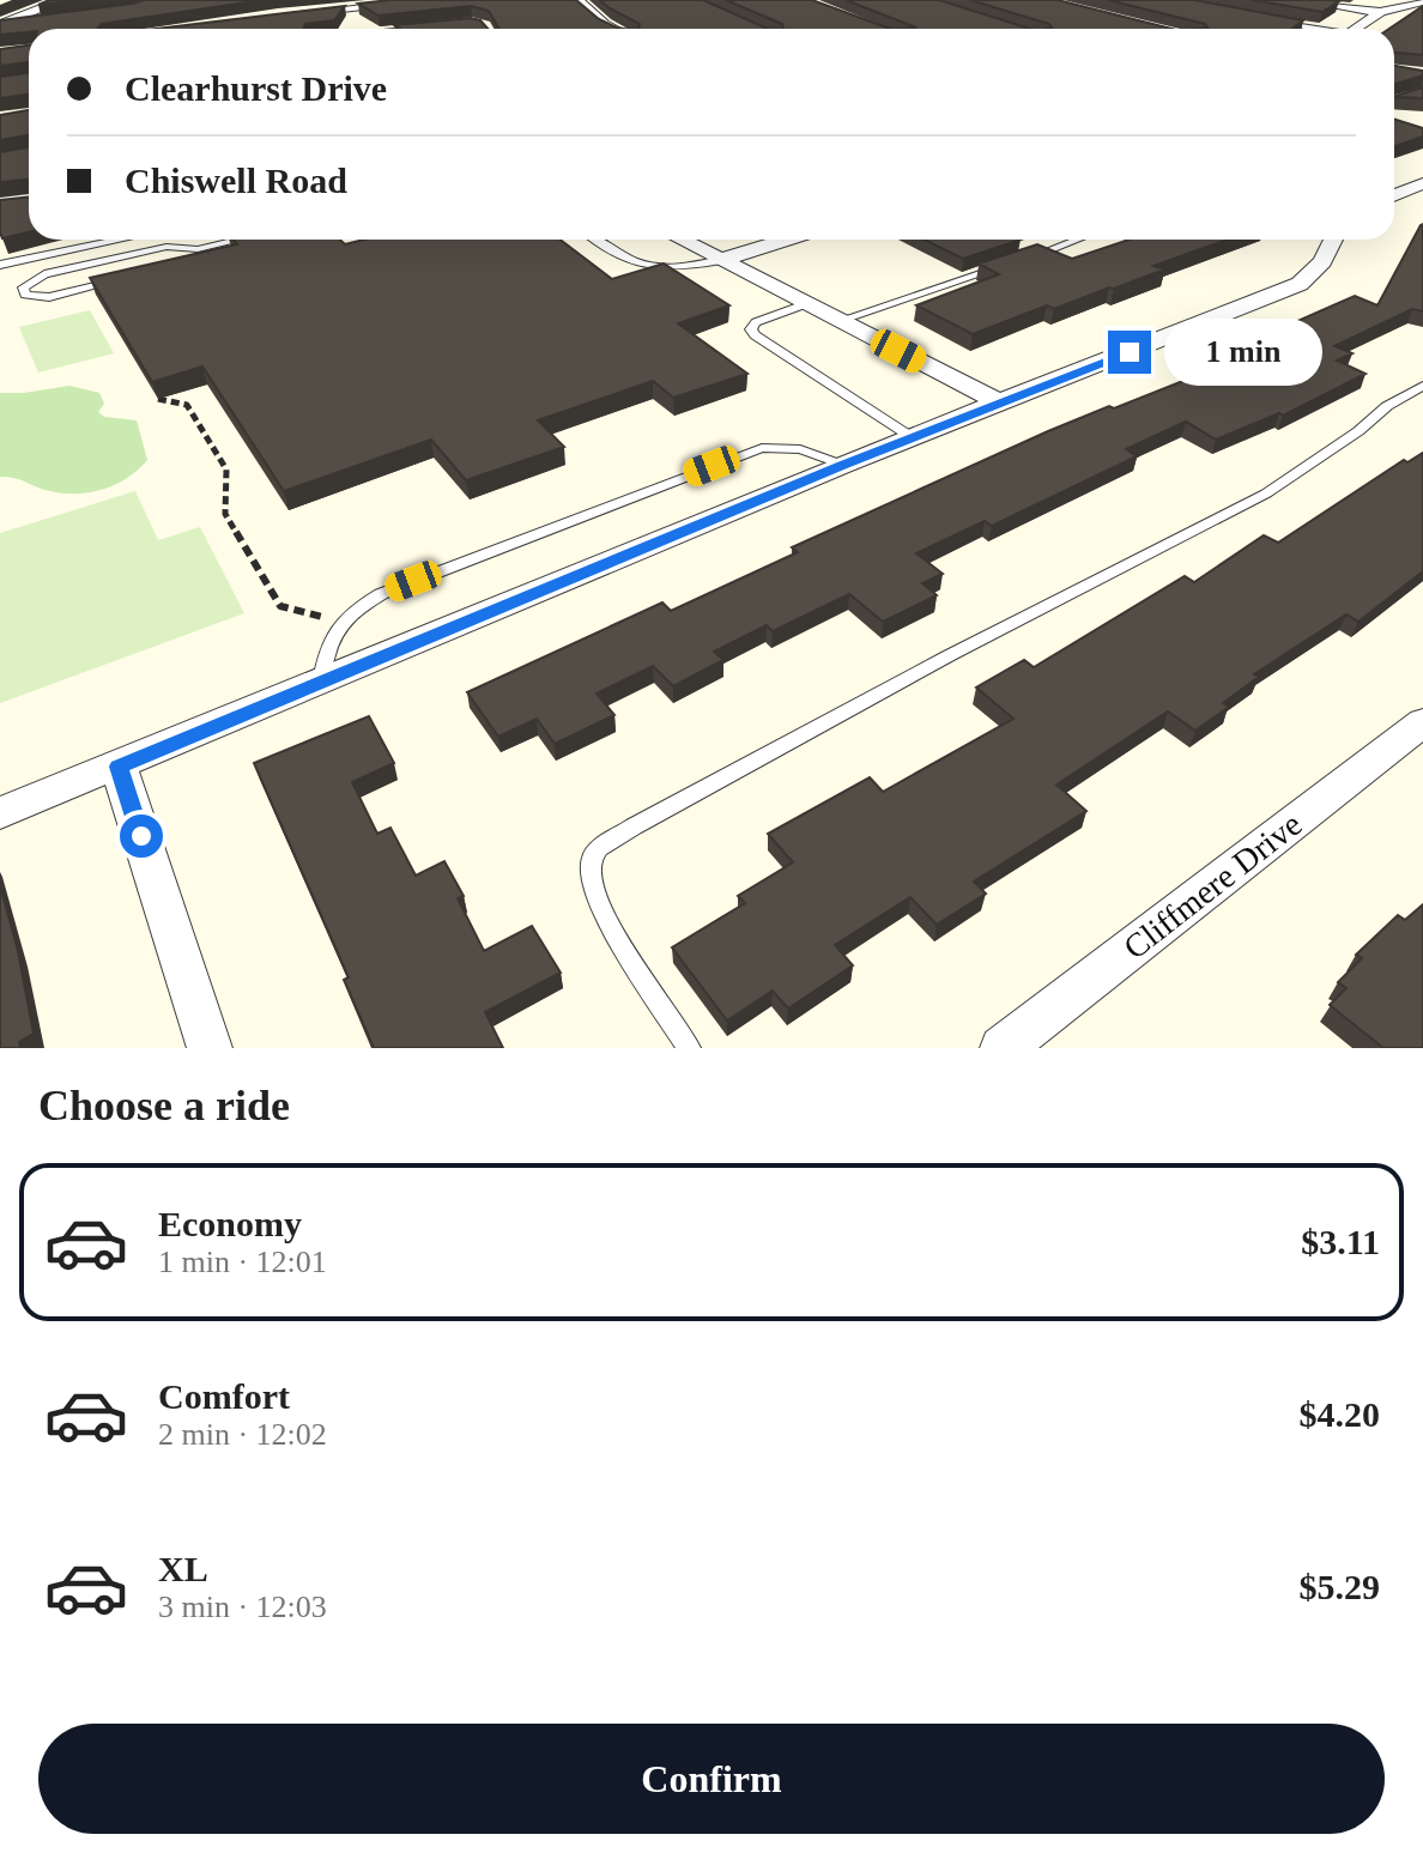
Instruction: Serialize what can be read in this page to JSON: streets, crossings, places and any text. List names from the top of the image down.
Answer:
{
  "streets": {
    "street": ["Cliffmere Drive"]
  },
  "page": {
    "banner": ["Clearhurst Drive", "Chiswell Road"],
    "bubble": "1 min",
    "heading": "Choose a ride",
    "list": [
      {
        "name": "Economy",
        "note": "1 min · 12:01",
        "value": "$3.11"
      },
      {
        "name": "Comfort",
        "note": "2 min · 12:02",
        "value": "$4.20"
      },
      {
        "name": "XL",
        "note": "3 min · 12:03",
        "value": "$5.29"
      }
    ],
    "buttons": "Confirm"
  }
}
